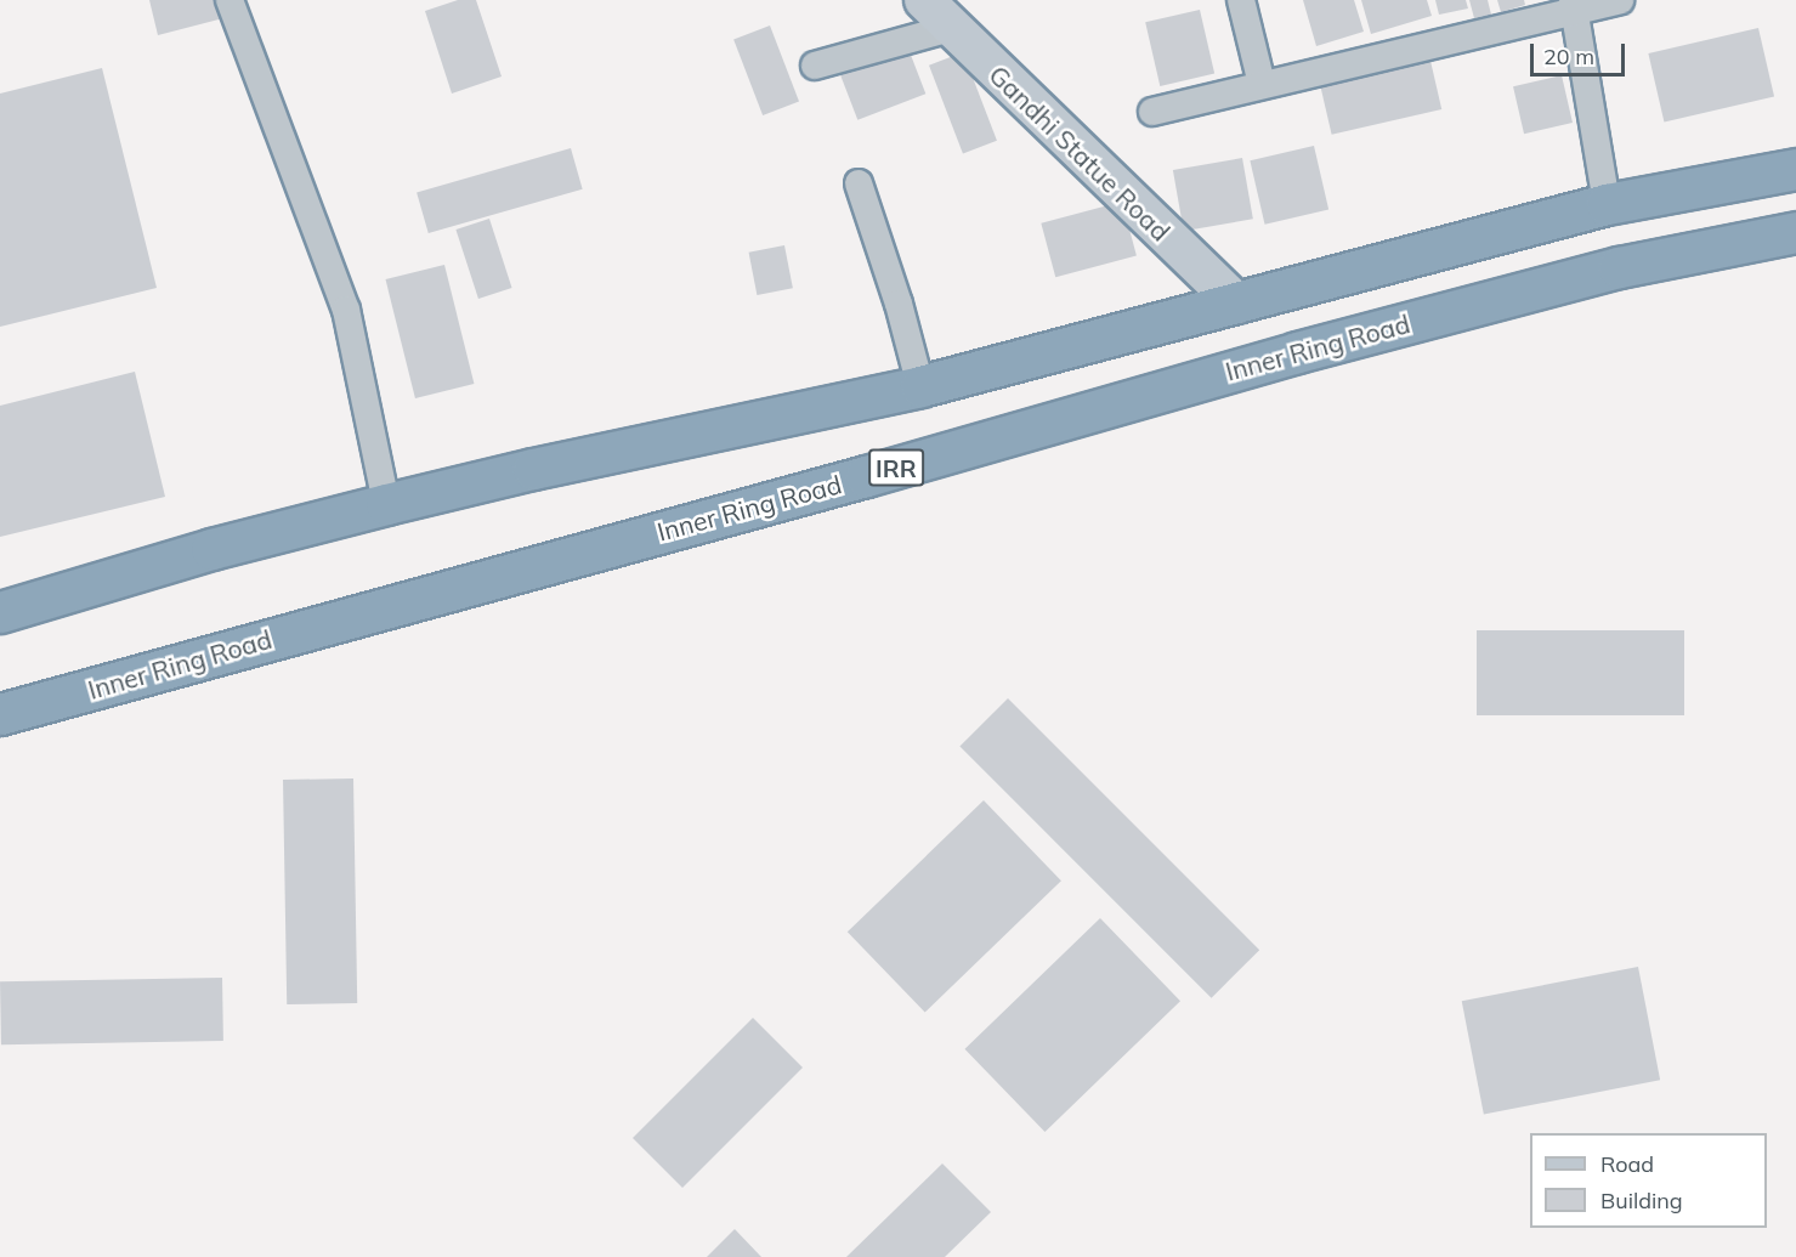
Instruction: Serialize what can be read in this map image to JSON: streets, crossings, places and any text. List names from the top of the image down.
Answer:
{
  "streets": {
    "highway": ["Inner Ring Road", "IRR"],
    "street": ["Gandhi Statue Road"]
  },
  "legend": ["Road", "Building"],
  "scale_bar": "20 m"
}
